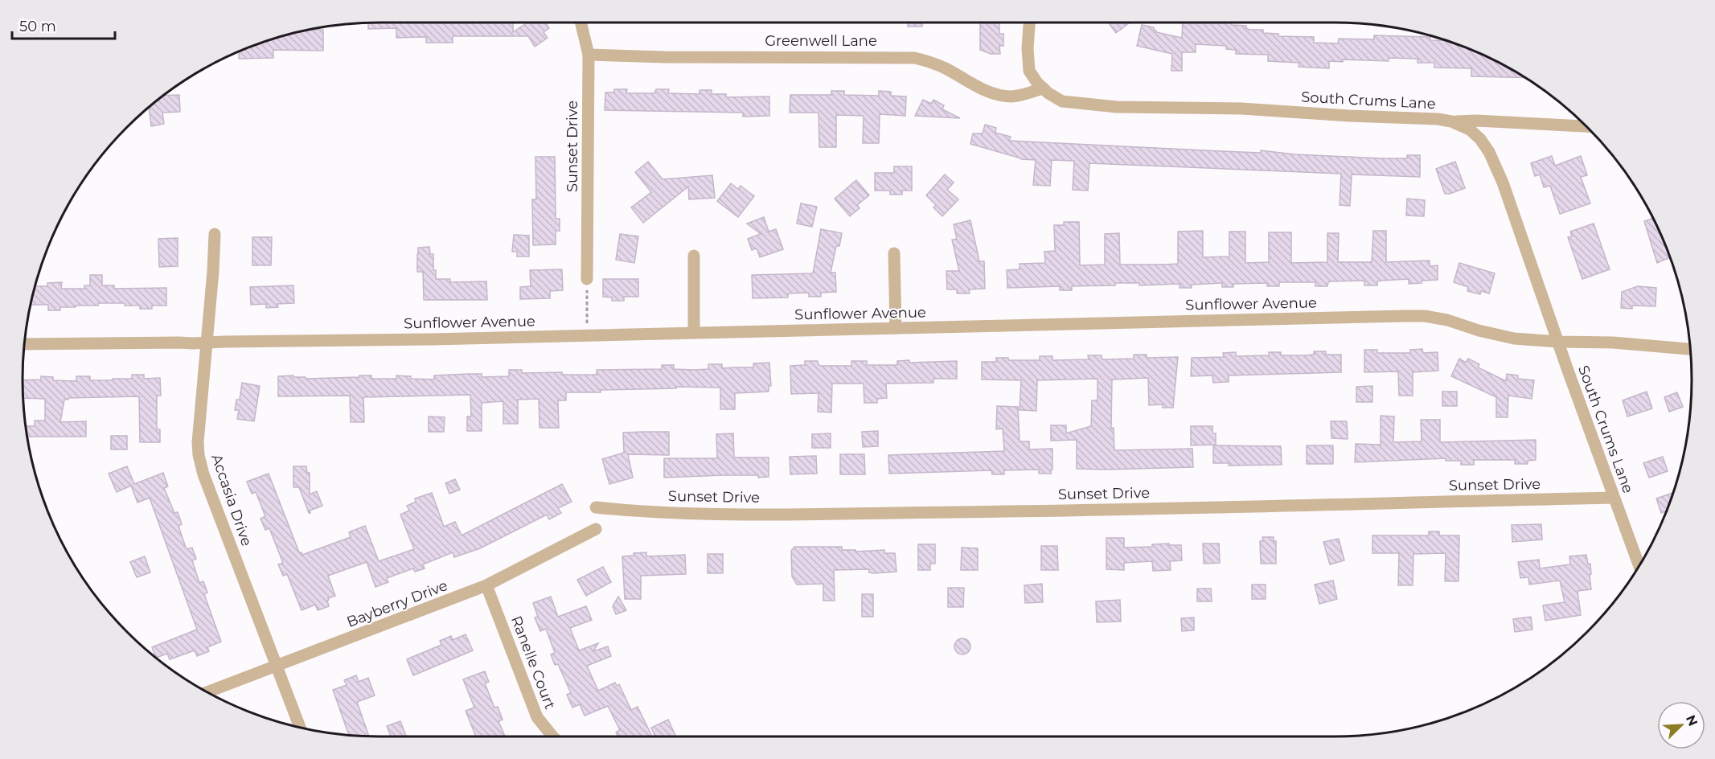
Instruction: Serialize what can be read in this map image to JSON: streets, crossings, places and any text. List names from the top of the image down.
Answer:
{
  "streets": {
    "street": [
      "Greenwell Lane",
      "South Crums Lane",
      "Sunset Drive",
      "Sunflower Avenue",
      "Accasia Drive",
      "Bayberry Drive",
      "Ranelle Court"
    ]
  },
  "crossings": [
    ["Greenwell Lane", "South Crums Lane"],
    ["Greenwell Lane", "Sunset Drive"],
    ["South Crums Lane", "Sunset Drive"],
    ["South Crums Lane", "Sunflower Avenue"],
    ["Sunflower Avenue", "Accasia Drive"],
    ["Accasia Drive", "Bayberry Drive"],
    ["Bayberry Drive", "Ranelle Court"]
  ],
  "scale_bar": "50 m",
  "north": "top right"
}
